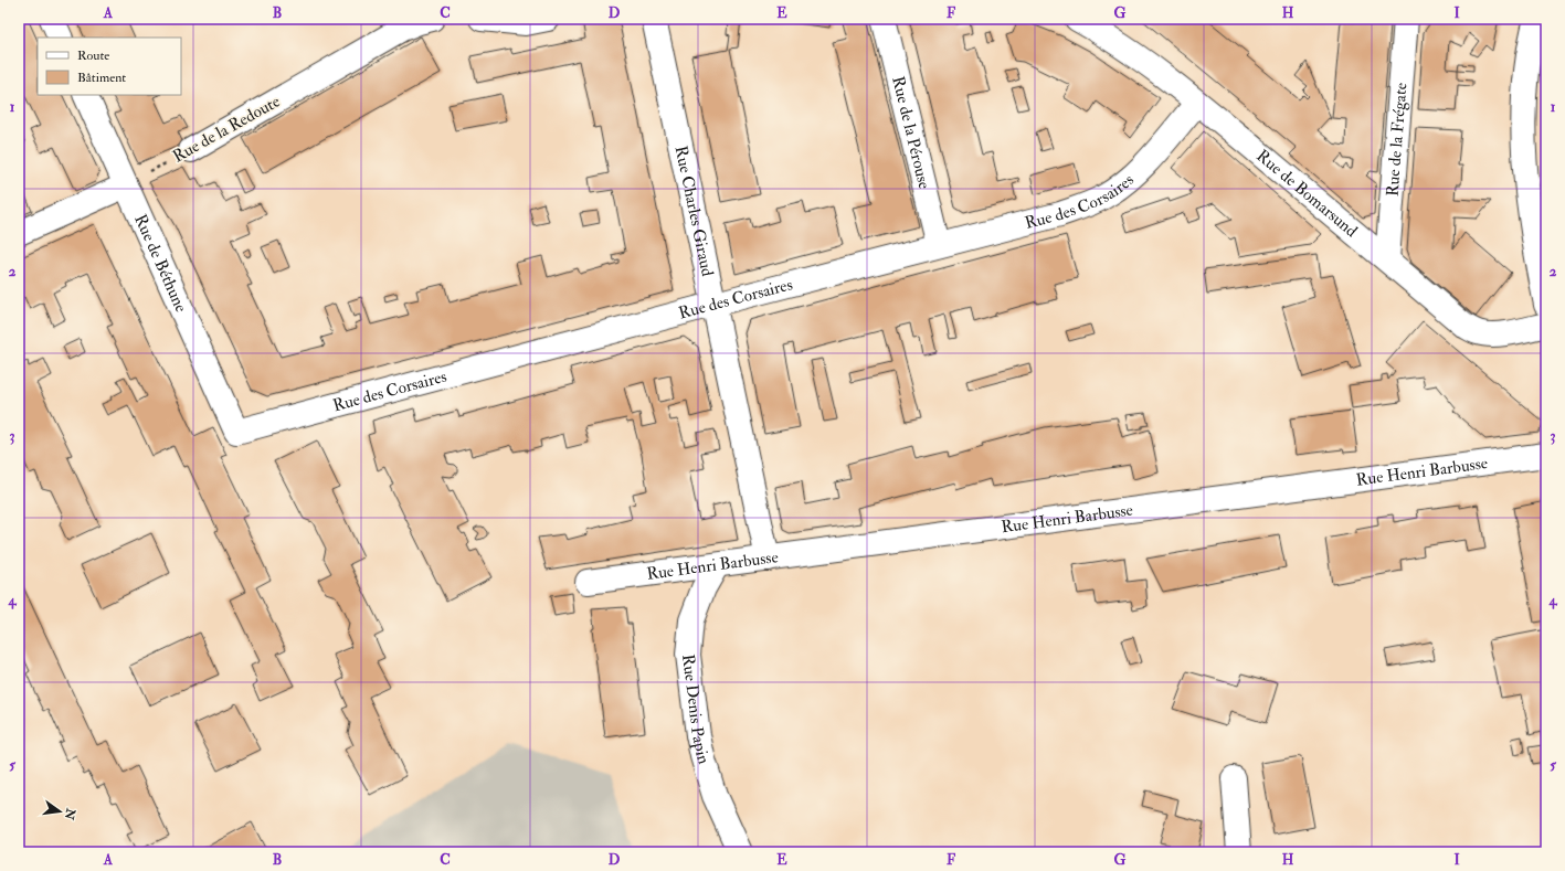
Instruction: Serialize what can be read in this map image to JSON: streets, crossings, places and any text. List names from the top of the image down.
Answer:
{
  "streets": {
    "street": [
      "Rue de la Redoute",
      "Rue de la Pérouse",
      "Rue de la Frégate",
      "Rue de Bomarsund",
      "Rue des Corsaires",
      "Rue Charles Giraud",
      "Rue de Béthune",
      "Rue Henri Barbusse",
      "Rue Denis Papin"
    ]
  },
  "crossings": [
    ["Rue de la Redoute", "Rue de Béthune"],
    ["Rue de la Pérouse", "Rue des Corsaires"],
    ["Rue de la Frégate", "Rue de Bomarsund"],
    ["Rue de Bomarsund", "Rue des Corsaires"],
    ["Rue des Corsaires", "Rue Charles Giraud"],
    ["Rue des Corsaires", "Rue de Béthune"],
    ["Rue Charles Giraud", "Rue Henri Barbusse"],
    ["Rue Henri Barbusse", "Rue Denis Papin"]
  ],
  "legend": ["Route", "Bâtiment"],
  "north": "right",
  "grid": {
    "columns": [
      "A",
      "B",
      "C",
      "D",
      "E",
      "F",
      "G",
      "H",
      "I"
    ],
    "rows": [
      "1",
      "2",
      "3",
      "4",
      "5"
    ]
  }
}
